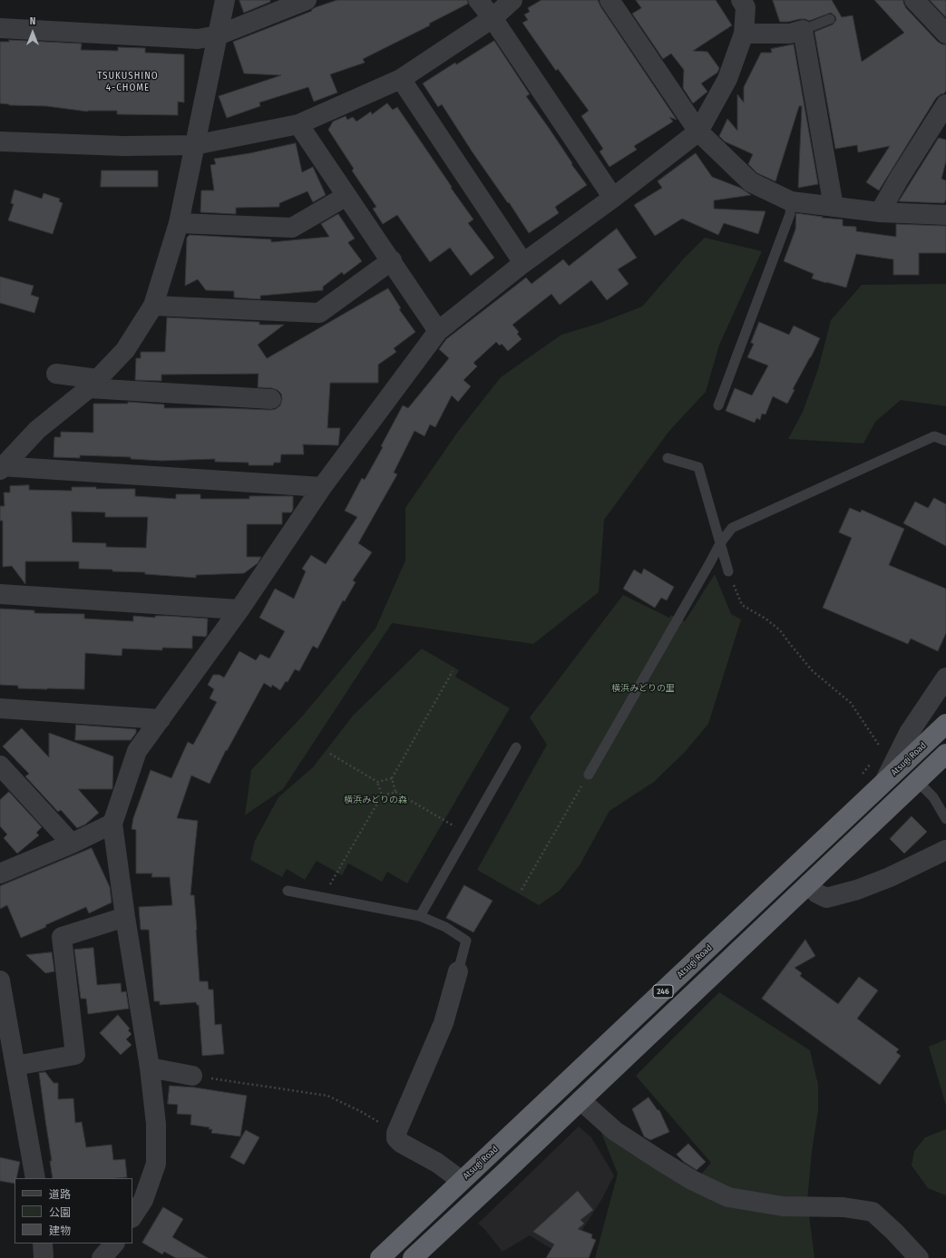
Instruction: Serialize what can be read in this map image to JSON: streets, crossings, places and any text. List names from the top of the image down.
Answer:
{
  "streets": {
    "highway": ["Atsugi Road", "246"]
  },
  "districts": ["TSUKUSHINO 4-CHOME"],
  "parks": ["横浜みどりの里", "横浜みどりの森"],
  "legend": ["道路", "公園", "建物"],
  "north": "top"
}
